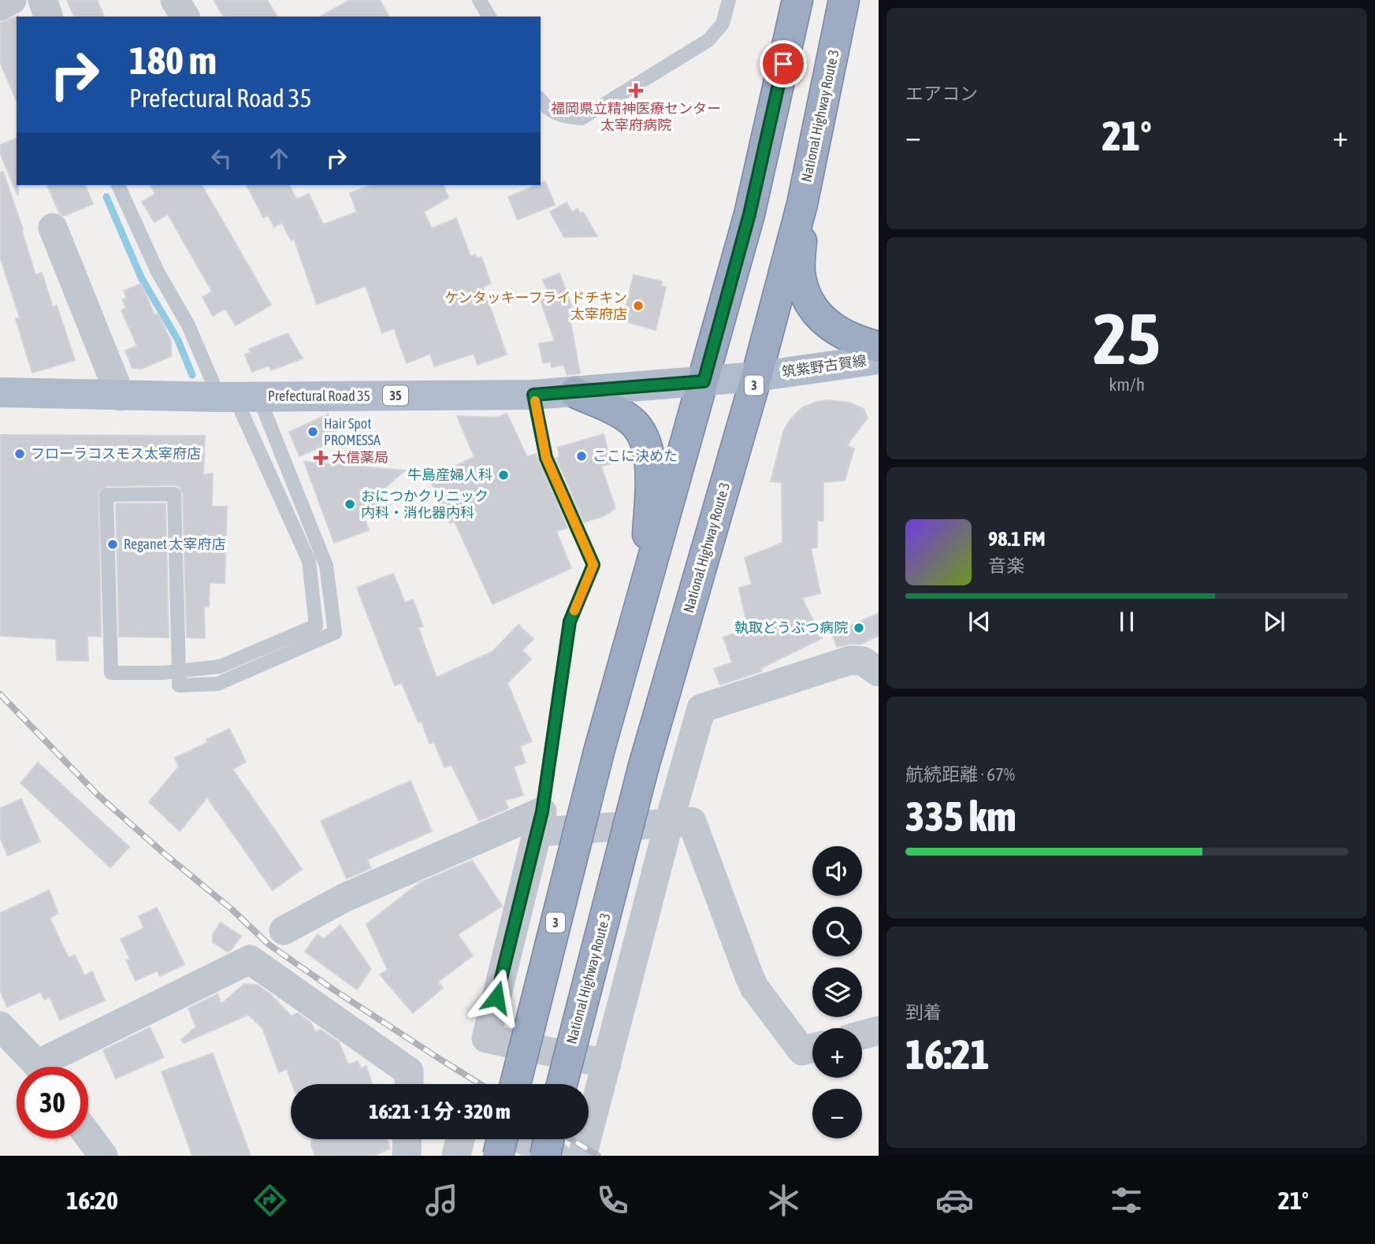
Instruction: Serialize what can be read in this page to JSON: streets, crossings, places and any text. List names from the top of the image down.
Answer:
{
  "streets": {
    "highway": ["National Highway Route 3", "3"],
    "main road": ["筑紫野古賀線", "35", "Prefectural Road 35"]
  },
  "crossings": [
    ["National Highway Route 3", "筑紫野古賀線"],
    ["筑紫野古賀線", "3"],
    ["筑紫野古賀線", "Prefectural Road 35"],
    ["3", "Prefectural Road 35"]
  ],
  "places": {
    "health": ["福岡県立精神医療センター 太宰府病院", "大信薬局"],
    "other": [
      "ケンタッキーフライドチキン 太宰府店",
      "Hair Spot PROMESSA",
      "フローラコスモス太宰府店",
      "ここに決めた",
      "牛島産婦人科",
      "おにつかクリニック 内科・消化器内科",
      "Reganet 太宰府店",
      "執取どうぶつ病院"
    ]
  },
  "page": {
    "tile": [
      "エアコン",
      ["25", "km/h"],
      ["航続距離 · 67%", "335 km"],
      ["到着", "16:21"]
    ],
    "turn": ["180 m", "Prefectural Road 35"],
    "heat": ["−", "21°", "+"],
    "song": ["98.1 FM", "音楽"],
    "map_buttons": ["+", "−"],
    "limit": "30",
    "trip": "16:21 · 1 分 · 320 m",
    "tabs": ["16:20", "21°"]
  }
}
